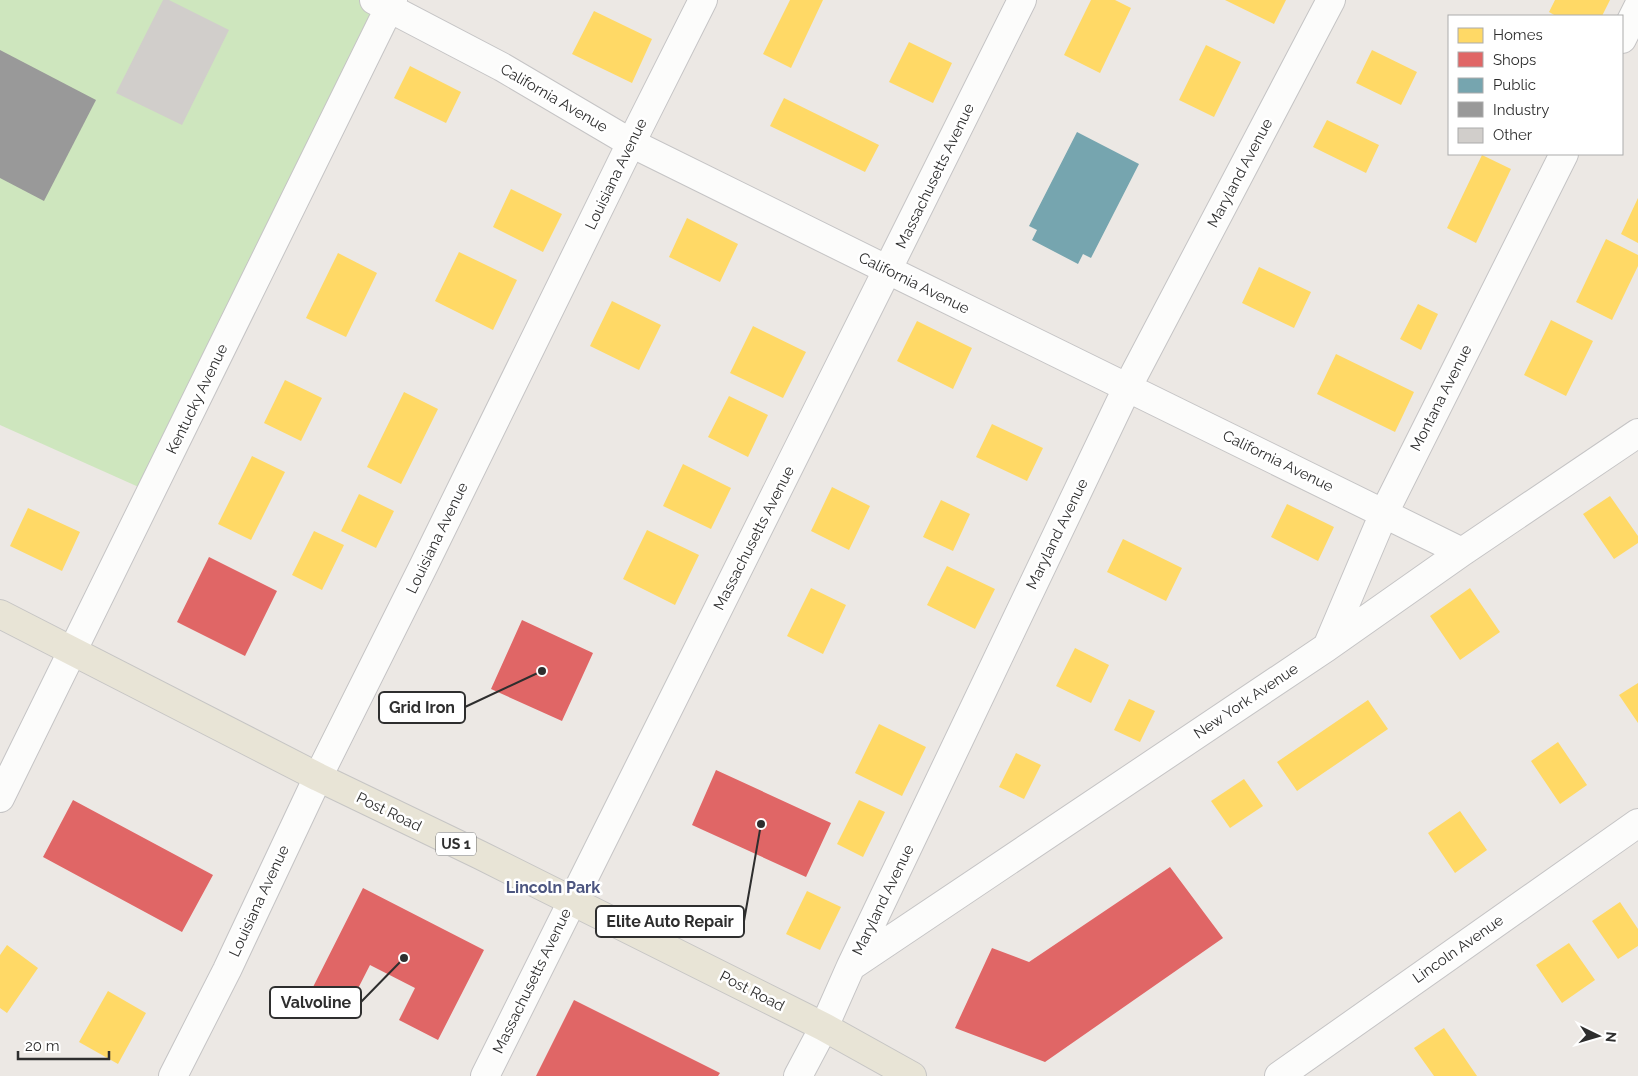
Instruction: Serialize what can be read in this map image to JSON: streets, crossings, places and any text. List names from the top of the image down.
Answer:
{
  "streets": {
    "main road": ["Post Road", "US 1"],
    "street": [
      "California Avenue",
      "Maryland Avenue",
      "Louisiana Avenue",
      "Massachusetts Avenue",
      "Montana Avenue",
      "Kentucky Avenue",
      "New York Avenue",
      "Lincoln Avenue"
    ]
  },
  "crossings": [
    ["California Avenue", "Maryland Avenue"],
    ["California Avenue", "Louisiana Avenue"],
    ["California Avenue", "Massachusetts Avenue"],
    ["California Avenue", "Montana Avenue"],
    ["California Avenue", "Kentucky Avenue"],
    ["California Avenue", "New York Avenue"],
    ["Maryland Avenue", "New York Avenue"],
    ["Maryland Avenue", "Post Road"],
    ["Louisiana Avenue", "Post Road"],
    ["Massachusetts Avenue", "Post Road"],
    ["Montana Avenue", "New York Avenue"],
    ["Kentucky Avenue", "Post Road"]
  ],
  "districts": ["Lincoln Park"],
  "places": ["Grid Iron", "Elite Auto Repair", "Valvoline"],
  "legend": [
    "Homes",
    "Shops",
    "Public",
    "Industry",
    "Other"
  ],
  "scale_bar": "20 m",
  "north": "right"
}
